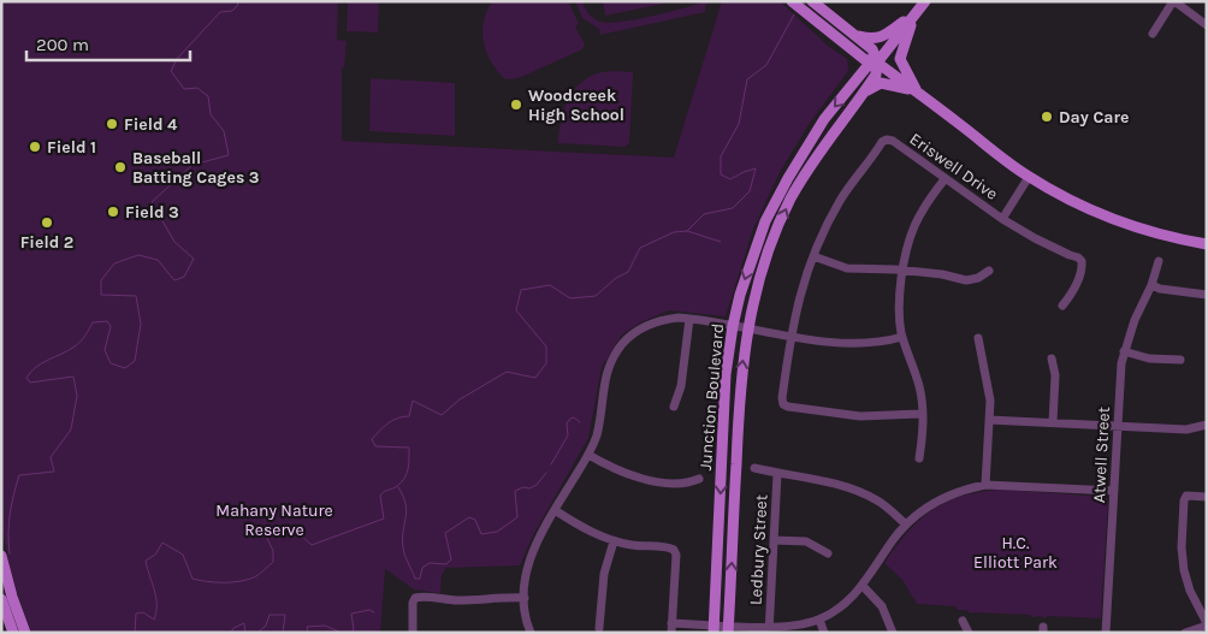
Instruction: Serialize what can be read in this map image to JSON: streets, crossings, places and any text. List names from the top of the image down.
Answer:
{
  "streets": {
    "main road": ["Junction Boulevard"],
    "street": ["Eriswell Drive", "Atwell Street", "Ledbury Street"]
  },
  "parks": ["Mahany Nature Reserve", "H.C. Elliott Park"],
  "places": [
    "Woodcreek High School",
    "Day Care",
    "Field 4",
    "Field 1",
    "Baseball Batting Cages 3",
    "Field 3",
    "Field 2"
  ],
  "scale_bar": "200 m"
}
